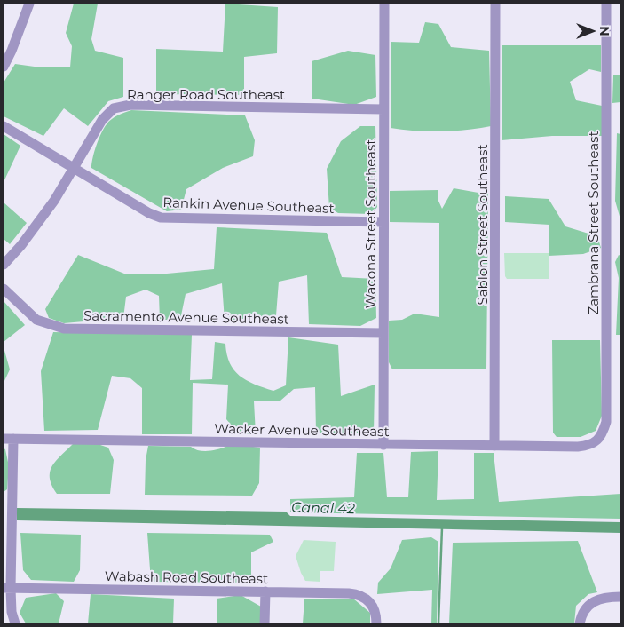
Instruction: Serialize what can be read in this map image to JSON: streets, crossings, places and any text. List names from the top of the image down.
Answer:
{
  "streets": {
    "street": [
      "Ranger Road Southeast",
      "Rankin Avenue Southeast",
      "Zambrana Street Southeast",
      "Wacona Street Southeast",
      "Sablon Street Southeast",
      "Sacramento Avenue Southeast",
      "Wacker Avenue Southeast",
      "Wabash Road Southeast"
    ]
  },
  "crossings": [
    ["Ranger Road Southeast", "Rankin Avenue Southeast"],
    ["Ranger Road Southeast", "Wacona Street Southeast"],
    ["Rankin Avenue Southeast", "Wacona Street Southeast"],
    ["Zambrana Street Southeast", "Wacker Avenue Southeast"],
    ["Wacona Street Southeast", "Sacramento Avenue Southeast"],
    ["Wacona Street Southeast", "Wacker Avenue Southeast"],
    ["Sablon Street Southeast", "Wacker Avenue Southeast"]
  ],
  "water": ["Canal 42"],
  "north": "right"
}
